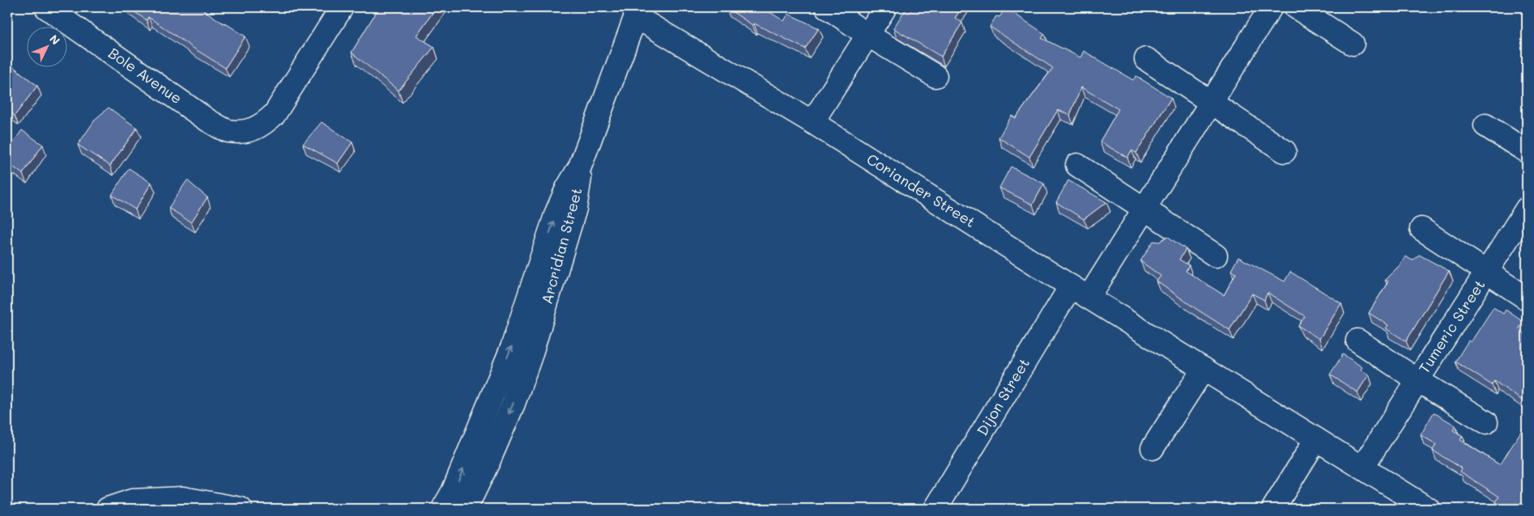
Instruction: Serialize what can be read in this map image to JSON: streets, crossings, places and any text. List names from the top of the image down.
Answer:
{
  "streets": {
    "main road": [
      "Bole Avenue",
      "Coriander Street",
      "Arcridian Street",
      "Tumeric Street",
      "Dijon Street"
    ]
  },
  "crossings": [
    ["Coriander Street", "Tumeric Street"],
    ["Coriander Street", "Dijon Street"]
  ],
  "north": "top right"
}
